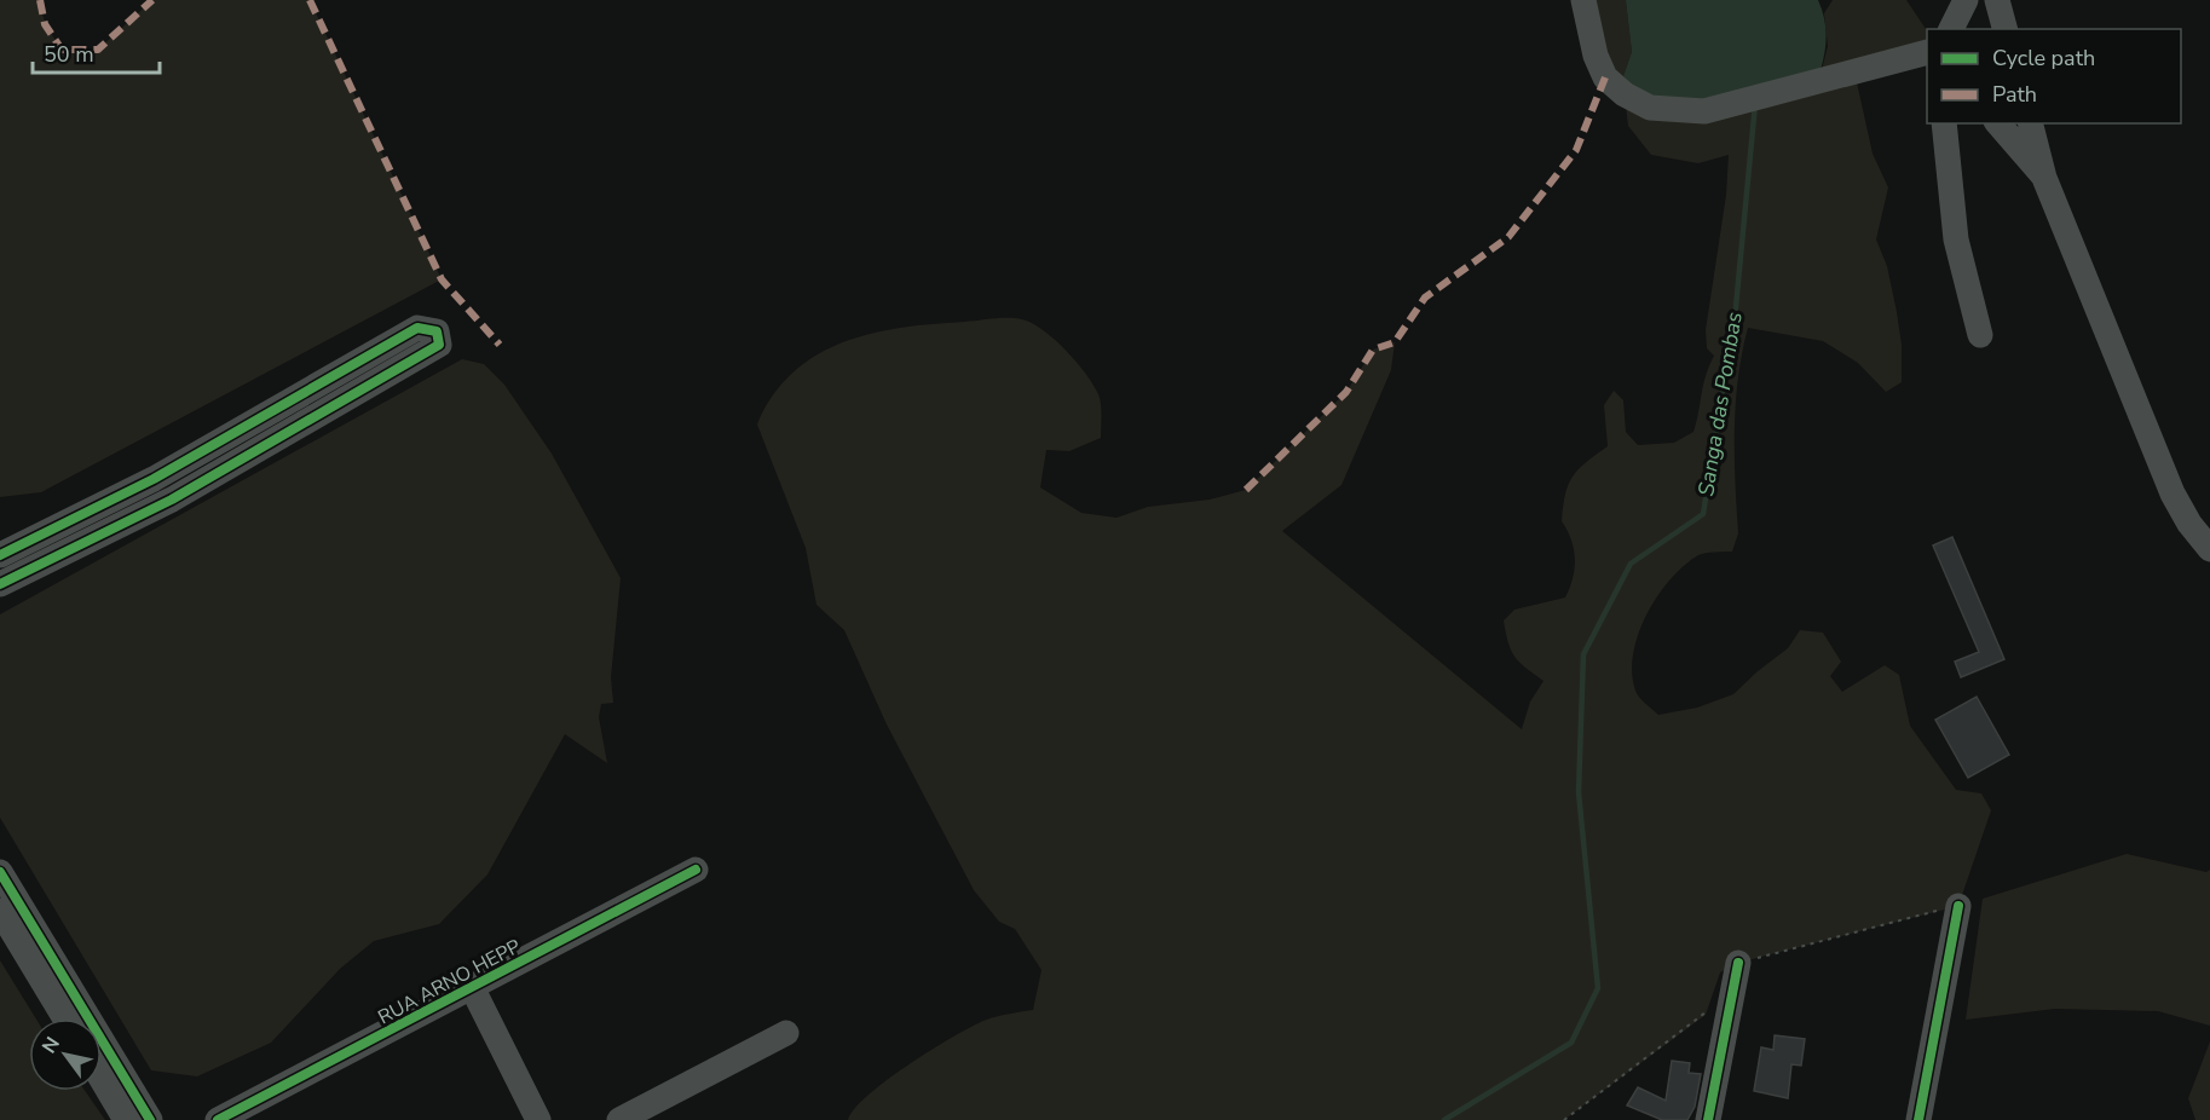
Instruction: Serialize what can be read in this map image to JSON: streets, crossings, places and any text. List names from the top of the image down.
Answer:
{
  "streets": {
    "street": ["RUA ARNO HEPP"]
  },
  "water": ["Sanga das Pombas"],
  "legend": ["Cycle path", "Path"],
  "scale_bar": "50 m",
  "north": "top left"
}
